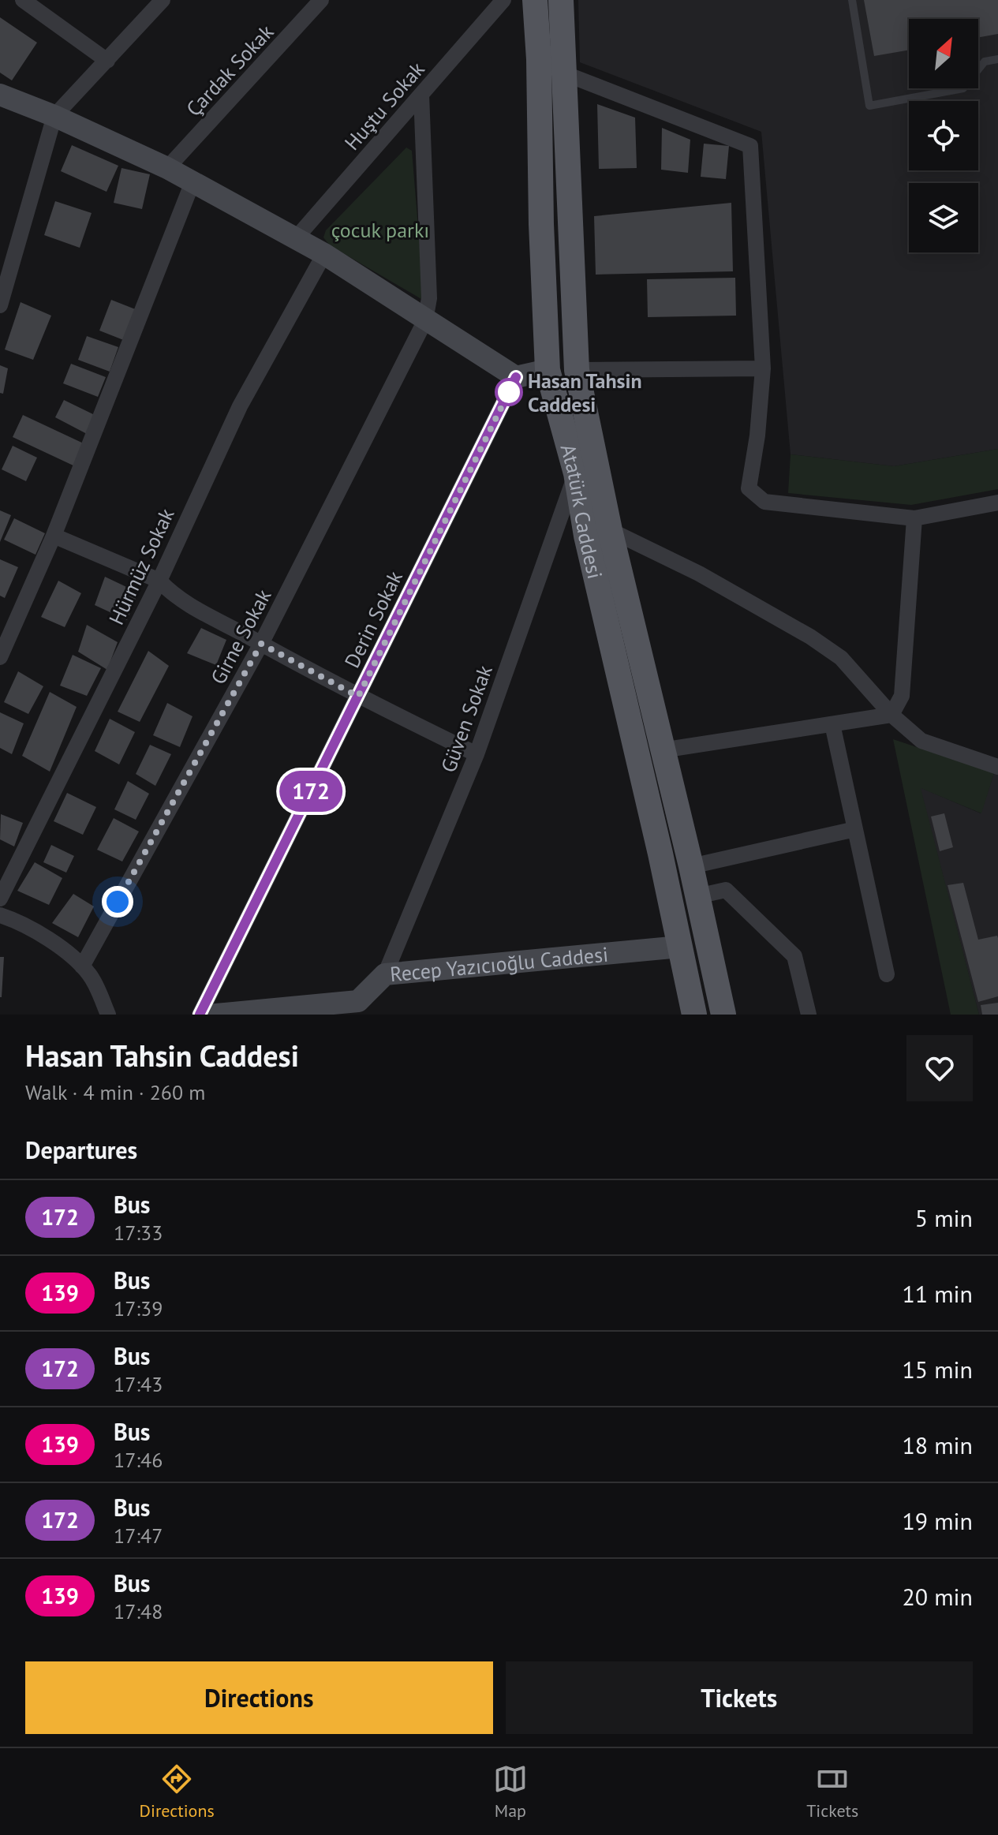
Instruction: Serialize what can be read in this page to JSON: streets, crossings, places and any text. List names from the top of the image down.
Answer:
{
  "streets": {
    "main road": ["Atatürk Caddesi"],
    "street": [
      "Çardak Sokak",
      "Huştu Sokak",
      "Hürmüz Sokak",
      "Derin Sokak",
      "Girne Sokak",
      "Güven Sokak",
      "Recep Yazıcıoğlu Caddesi"
    ]
  },
  "crossings": [
    ["Atatürk Caddesi", "Güven Sokak"],
    ["Atatürk Caddesi", "Recep Yazıcıoğlu Caddesi"],
    ["Güven Sokak", "Recep Yazıcıoğlu Caddesi"]
  ],
  "parks": ["çocuk parkı"],
  "places": ["Hasan Tahsin Caddesi"],
  "lines": ["bus line 172"],
  "north": "top right",
  "page": {
    "on_map": "172",
    "heading": [
      ["Hasan Tahsin Caddesi", "Walk · 4 min · 260 m"],
      "Departures"
    ],
    "list": [
      {
        "mark": "172",
        "name": "Bus",
        "note": "17:33",
        "value": "5 min"
      },
      {
        "mark": "139",
        "name": "Bus",
        "note": "17:39",
        "value": "11 min"
      },
      {
        "mark": "172",
        "name": "Bus",
        "note": "17:43",
        "value": "15 min"
      },
      {
        "mark": "139",
        "name": "Bus",
        "note": "17:46",
        "value": "18 min"
      },
      {
        "mark": "172",
        "name": "Bus",
        "note": "17:47",
        "value": "19 min"
      },
      {
        "mark": "139",
        "name": "Bus",
        "note": "17:48",
        "value": "20 min"
      }
    ],
    "buttons": ["Directions", "Tickets"],
    "tabs": ["Directions", "Map", "Tickets"]
  }
}
